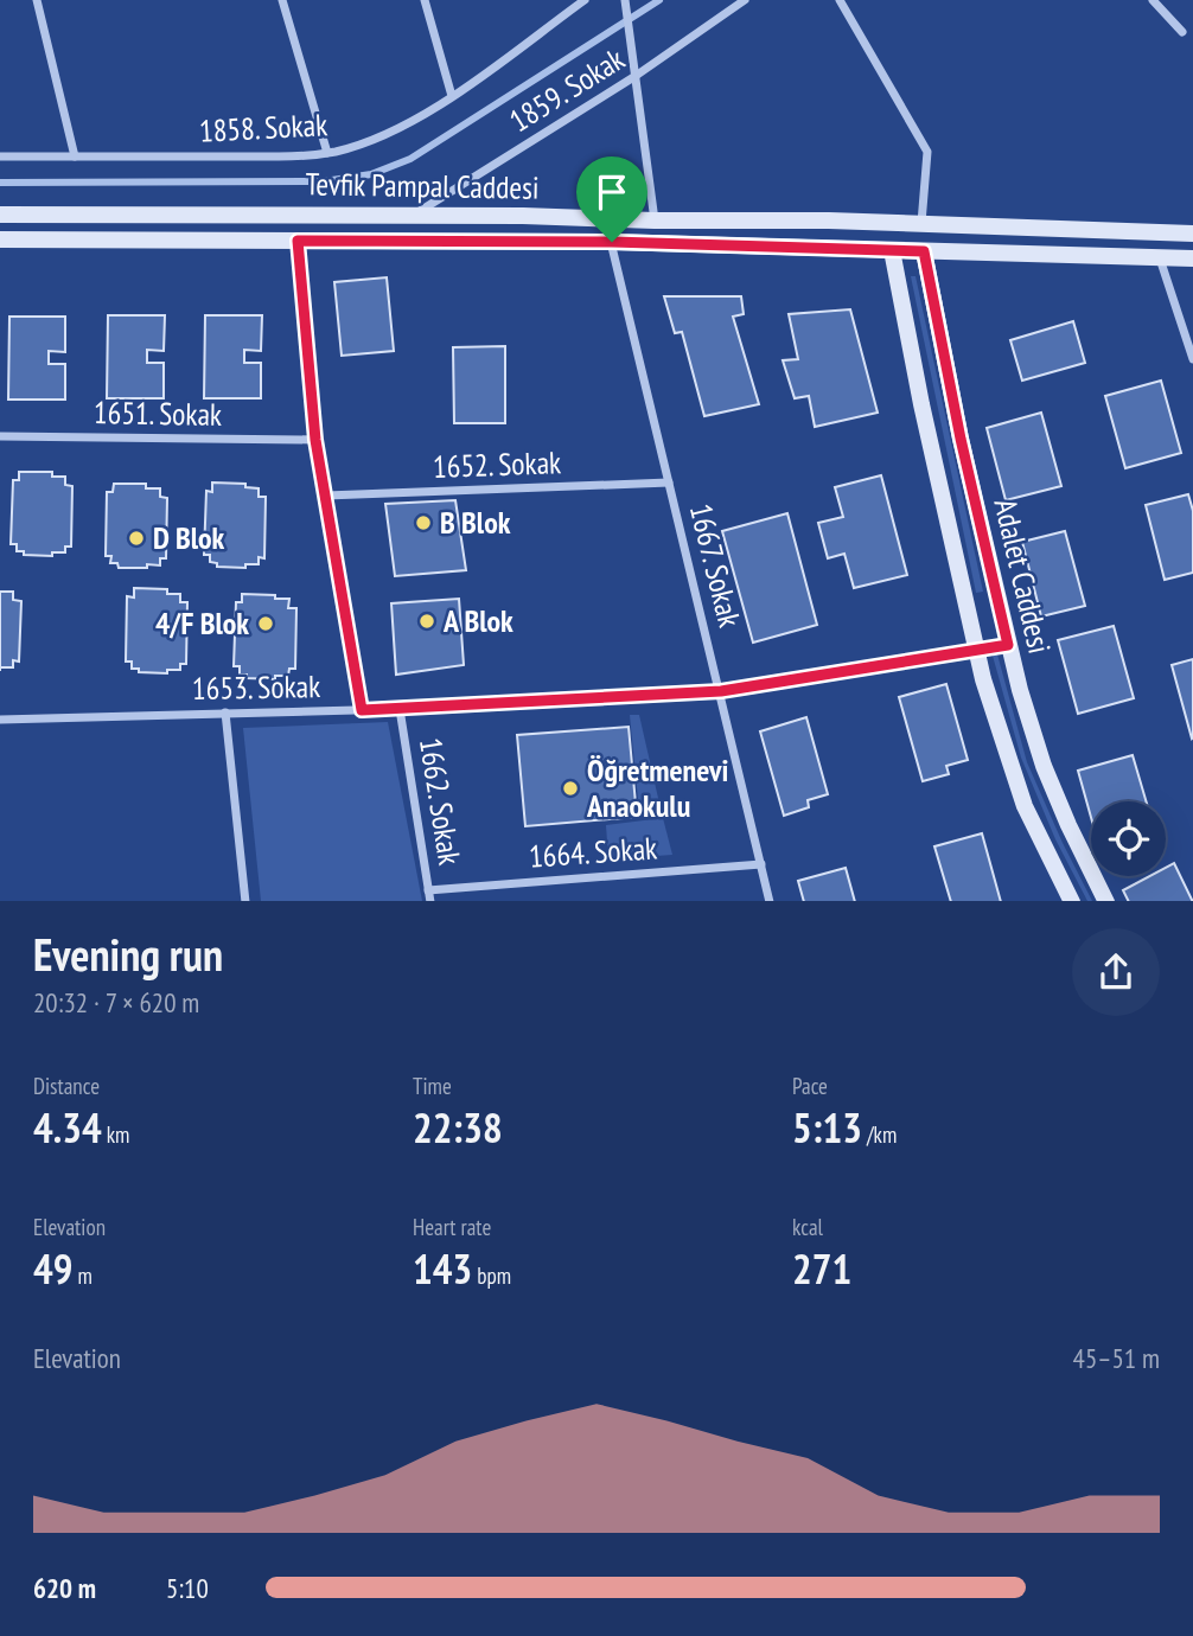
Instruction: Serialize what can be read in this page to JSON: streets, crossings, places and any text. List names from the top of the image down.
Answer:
{
  "streets": {
    "street": [
      "1859. Sokak",
      "1858. Sokak",
      "Tevfik Pampal Caddesi",
      "1651. Sokak",
      "1652. Sokak",
      "1667. Sokak",
      "Adalet Caddesi",
      "1653. Sokak",
      "1662. Sokak",
      "1664. Sokak"
    ]
  },
  "crossings": [
    ["1859. Sokak", "Tevfik Pampal Caddesi"],
    ["Tevfik Pampal Caddesi", "1667. Sokak"],
    ["Tevfik Pampal Caddesi", "Adalet Caddesi"],
    ["1652. Sokak", "1667. Sokak"],
    ["1667. Sokak", "1653. Sokak"],
    ["1667. Sokak", "1664. Sokak"],
    ["Adalet Caddesi", "1653. Sokak"],
    ["1653. Sokak", "1662. Sokak"],
    ["1662. Sokak", "1664. Sokak"]
  ],
  "places": [
    "B Blok",
    "D Blok",
    "A Blok",
    "4/F Blok",
    "Öğretmenevi Anaokulu"
  ],
  "page": {
    "heading": ["Evening run", "20:32 · 7 × 620 m"],
    "stats": [
      ["Distance", "4.34 km"],
      ["Time", "22:38"],
      ["Pace", "5:13 /km"],
      ["Elevation", "49 m"],
      ["Heart rate", "143 bpm"],
      ["kcal", "271"]
    ],
    "chart": ["Elevation", "45–51 m"],
    "list": [
      {
        "name": "620 m",
        "note": "5:10"
      }
    ]
  }
}
